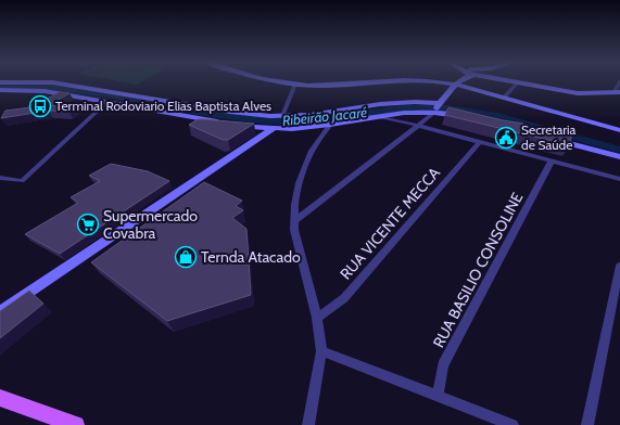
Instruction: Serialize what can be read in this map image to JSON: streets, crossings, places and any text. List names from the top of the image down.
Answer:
{
  "streets": {
    "street": ["RUA VICENTE MECCA", "RUA BASILIO CONSOLINE"]
  },
  "water": ["Ribeirão Jacaré"],
  "places": {
    "bus stop": ["Terminal Rodoviario Elias Baptista Alves"],
    "public building": ["Secretaria de Saúde"],
    "supermarket": ["Supermercado Covabra"],
    "shop": ["Ternda Atacado"]
  }
}
